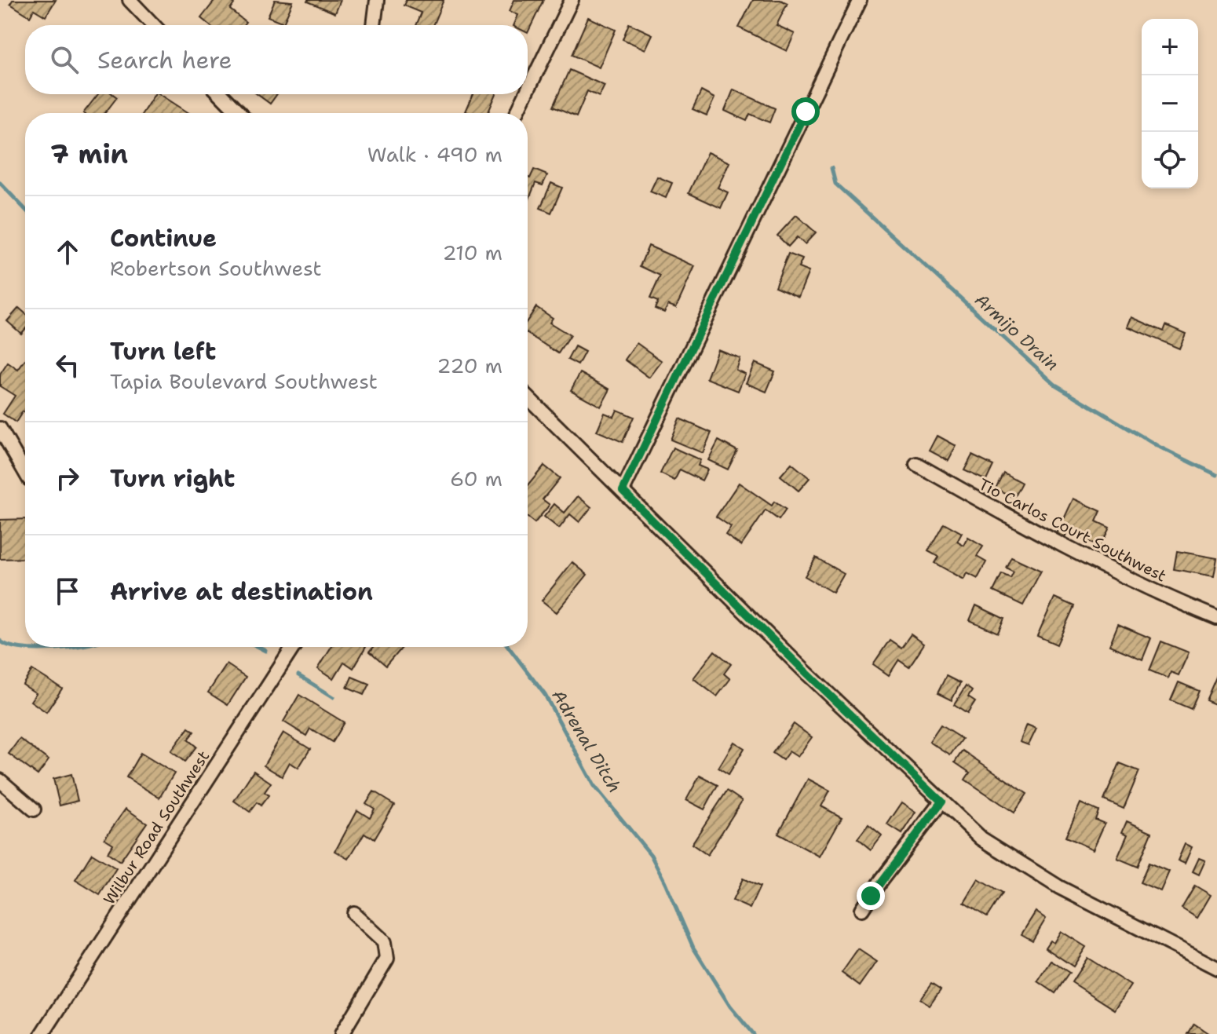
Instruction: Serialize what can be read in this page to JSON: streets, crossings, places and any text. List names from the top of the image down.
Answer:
{
  "streets": {
    "street": ["Tio Carlos Court Southwest", "Wilbur Road Southwest"]
  },
  "water": ["Armijo Drain", "Adrenal Ditch"],
  "page": {
    "map_buttons": ["+", "−"],
    "search": "Search here",
    "heading": ["7 min", "Walk · 490 m"],
    "list": [
      ["Continue", "Robertson Southwest", "210 m"],
      ["Turn left", "Tapia Boulevard Southwest", "220 m"],
      ["Turn right", "60 m"],
      "Arrive at destination"
    ]
  }
}
